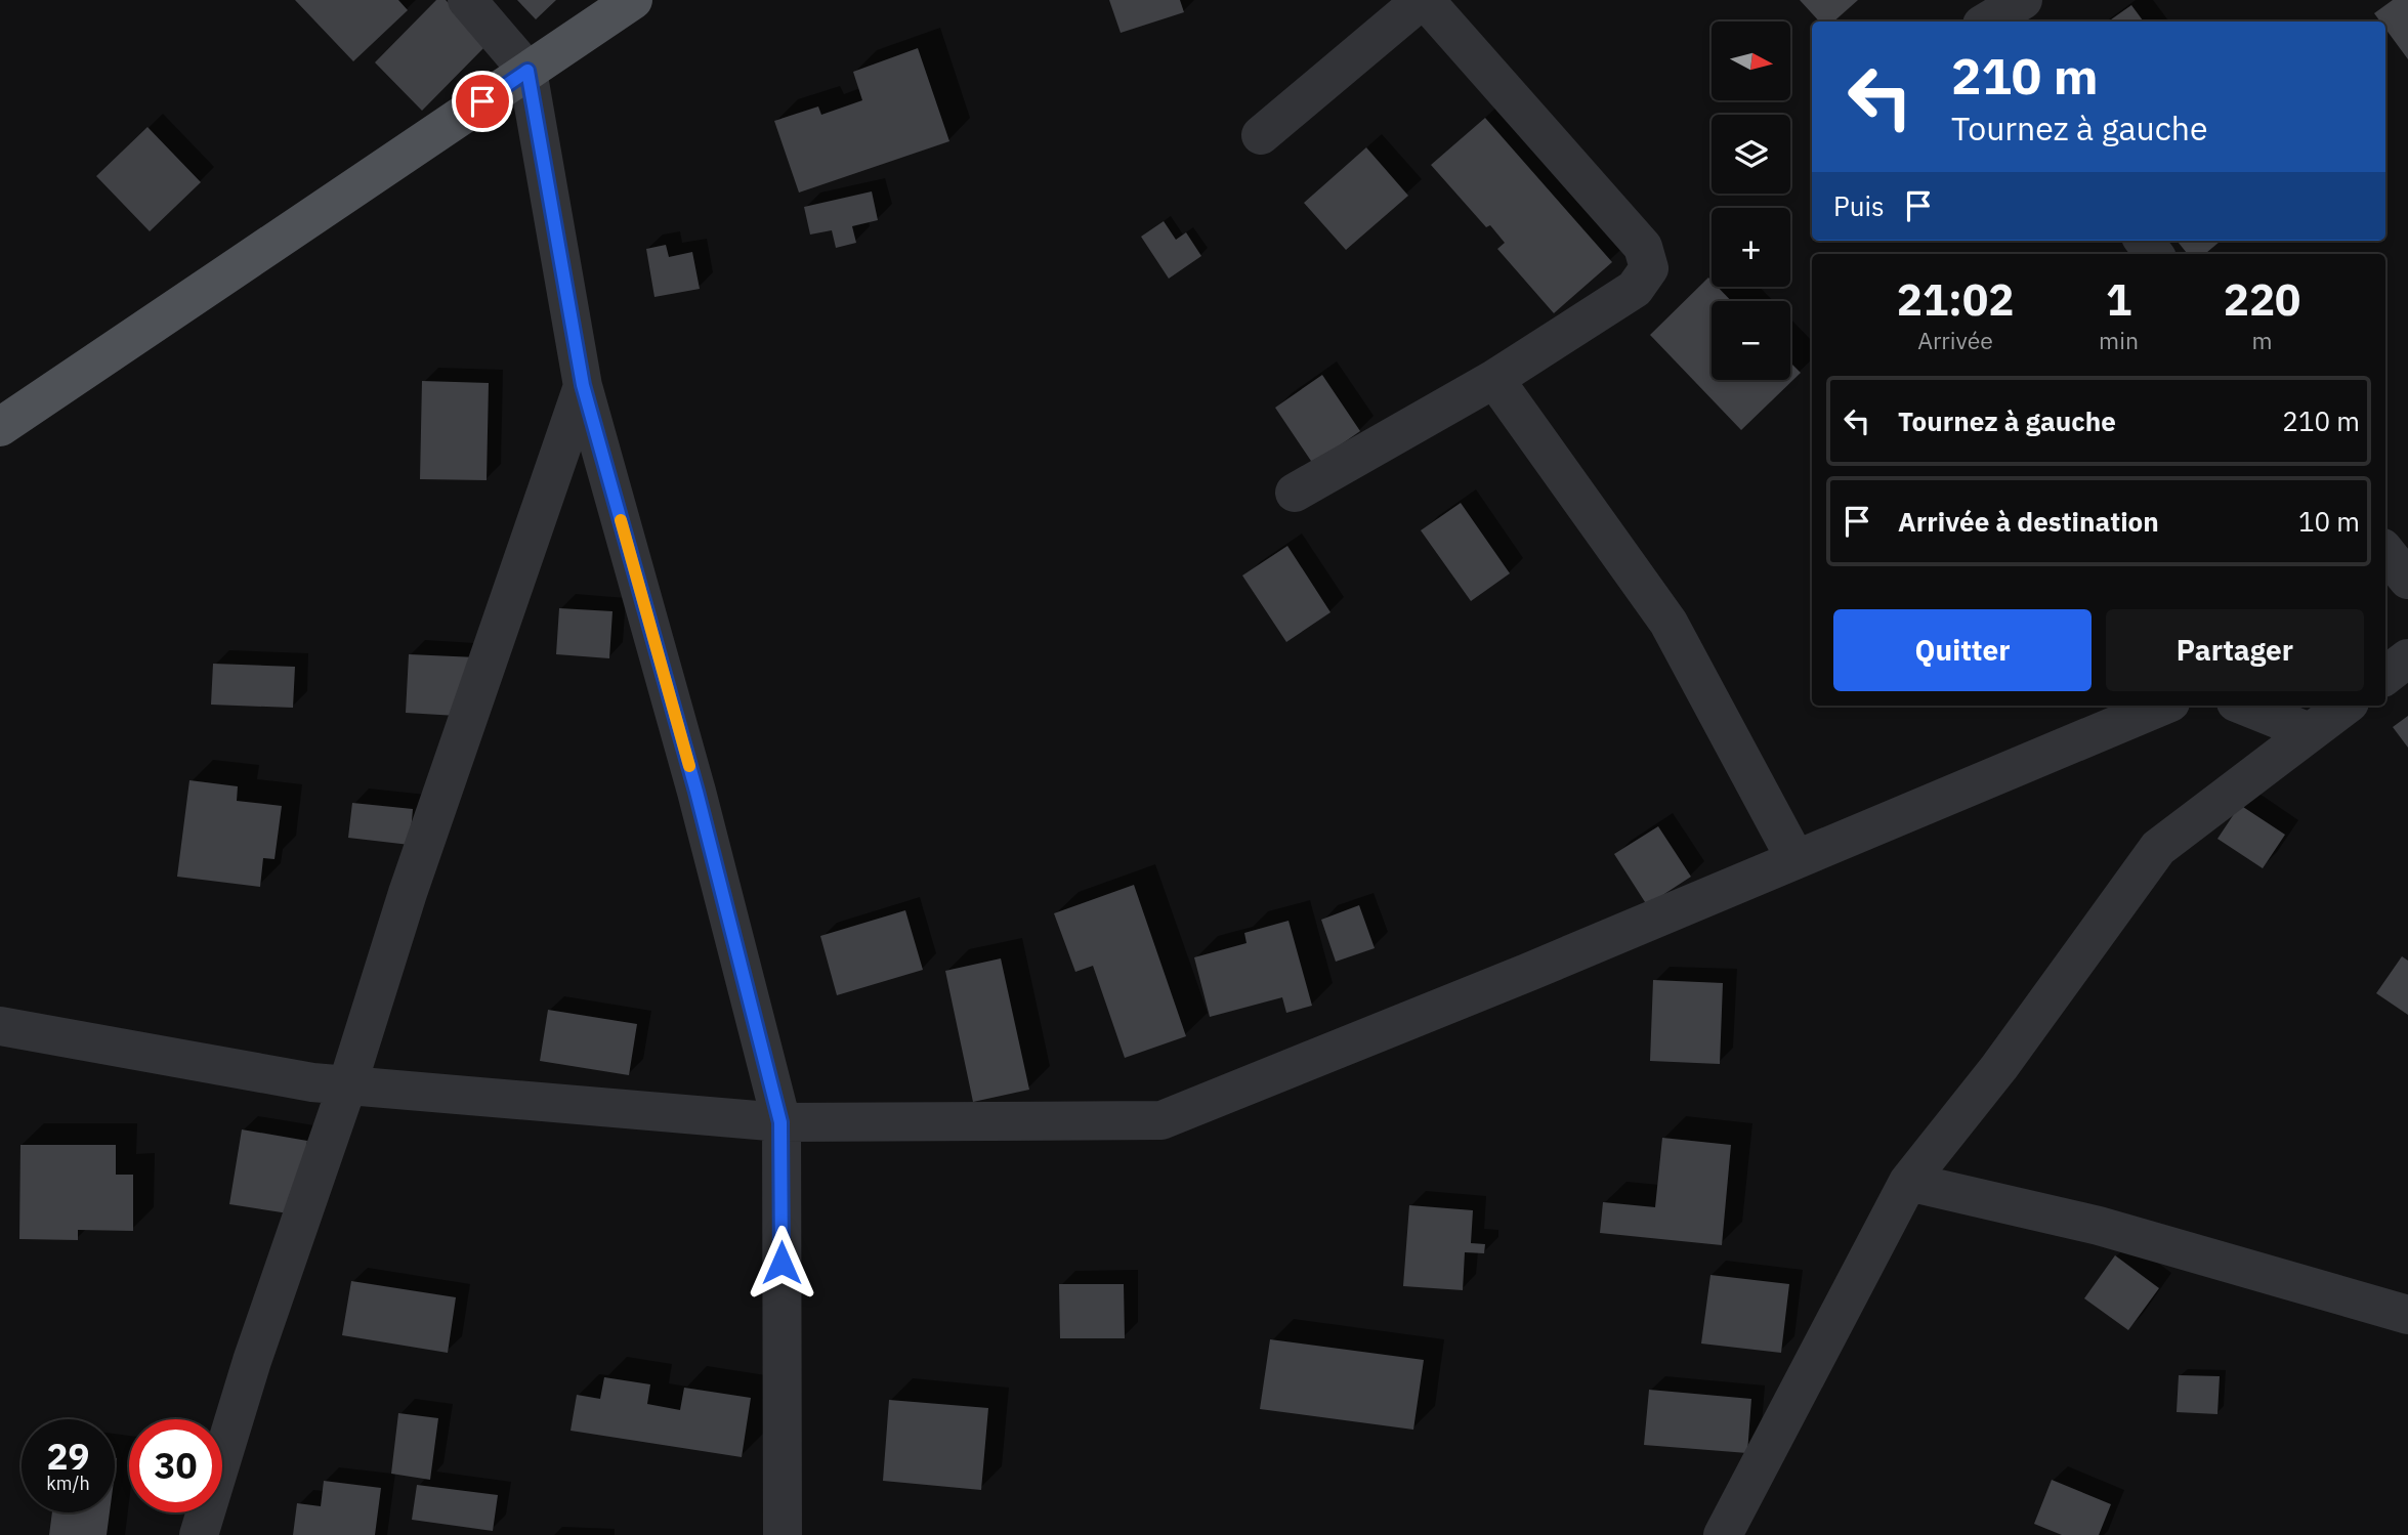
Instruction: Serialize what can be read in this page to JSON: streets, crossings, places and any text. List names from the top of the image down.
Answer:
{
  "north": "right",
  "page": {
    "map_buttons": ["+", "−"],
    "turn": ["210 m", "Tournez à gauche"],
    "then": "Puis",
    "eta": [
      "21:02",
      "Arrivée",
      "1",
      "min",
      "220",
      "m"
    ],
    "list": [
      {
        "name": "Tournez à gauche",
        "value": "210 m"
      },
      {
        "name": "Arrivée à destination",
        "value": "10 m"
      }
    ],
    "buttons": ["Quitter", "Partager"],
    "speed": "29 km/h",
    "limit": "30"
  }
}
